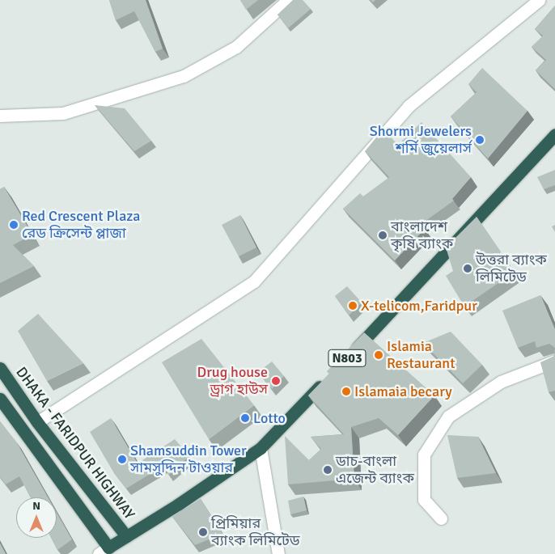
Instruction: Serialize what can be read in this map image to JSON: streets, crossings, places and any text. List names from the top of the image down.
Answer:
{
  "streets": {
    "highway": ["N803", "DHAKA - FARIDPUR HIGHWAY"]
  },
  "places": [
    "Shormi Jewelers শর্মি জুয়েলার্স",
    "Red Crescent Plaza রেড ক্রিসেন্ট প্লাজা",
    "বাংলাদেশ কৃষি ব্যাংক",
    "উত্তরা ব্যাংক লিমিটেড",
    "X-telicom,Faridpur",
    "Islamia Restaurant",
    "Drug house ড্রাগ হাউস",
    "Islamaia becary",
    "Lotto",
    "Shamsuddin Tower সামসুদ্দিন টাওয়ার",
    "ডাচ-বাংলা এজেন্ট ব্যাংক",
    "প্রিমিয়ার ব্যাংক লিমিটেড"
  ],
  "north": "top"
}
